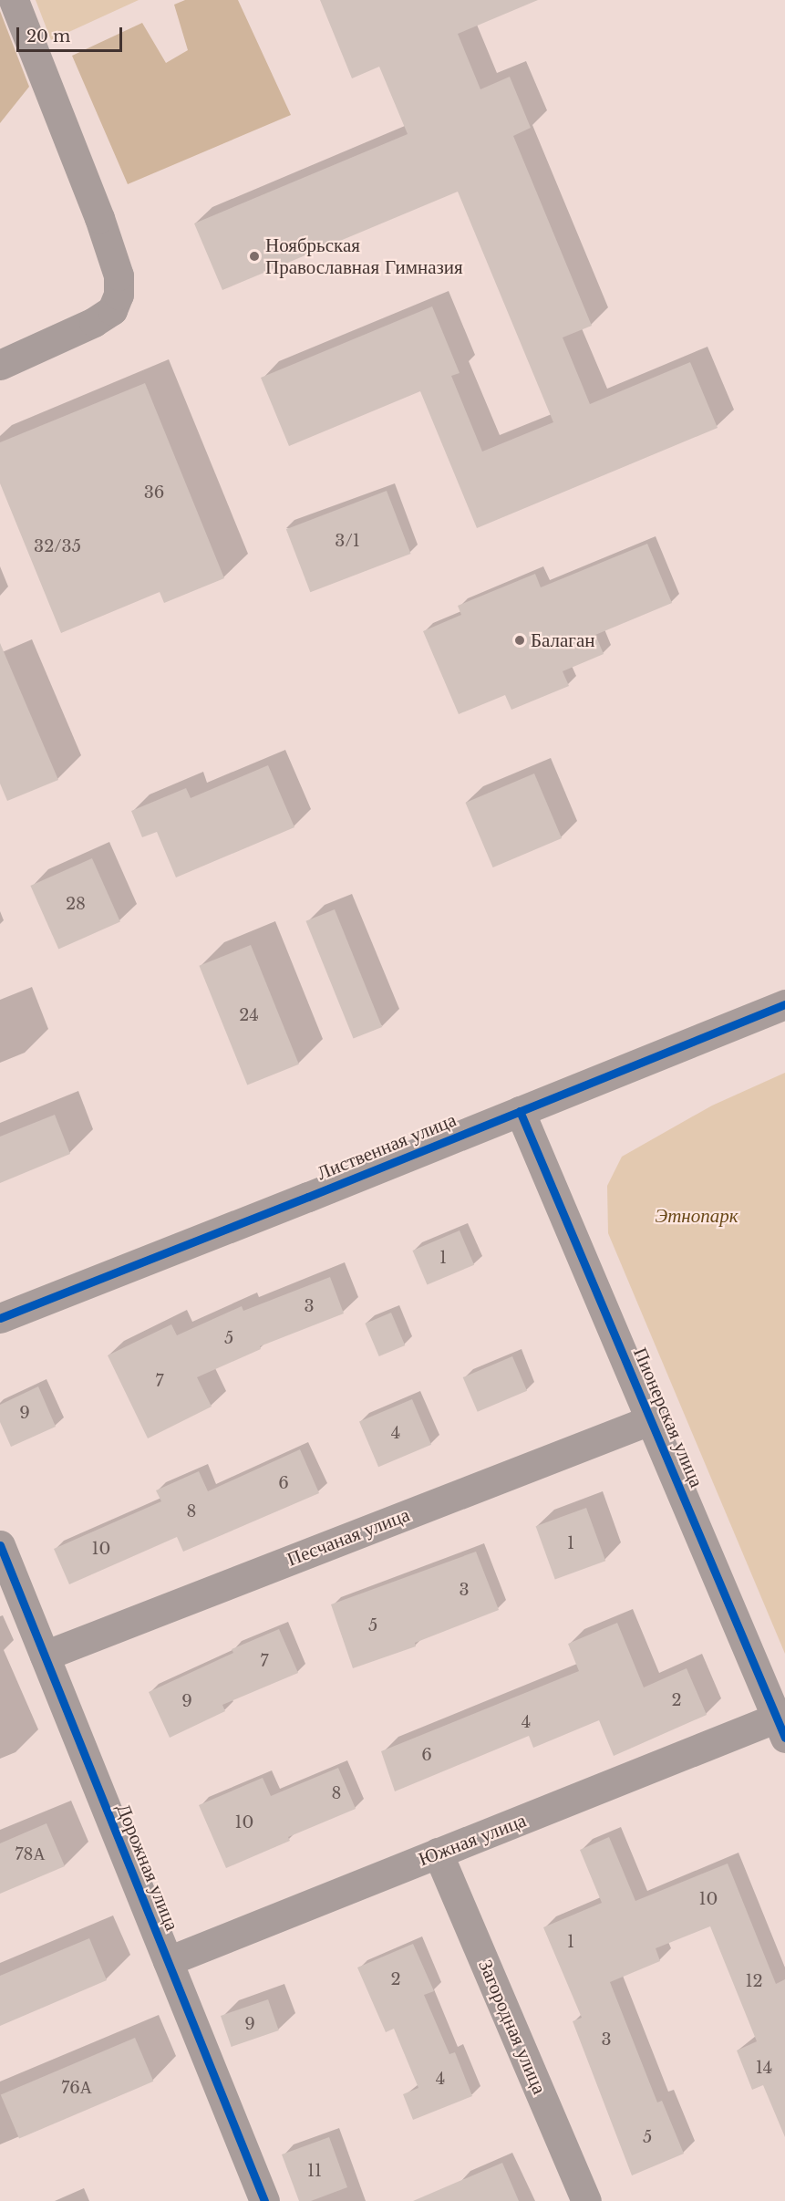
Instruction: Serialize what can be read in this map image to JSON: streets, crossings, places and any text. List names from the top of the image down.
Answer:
{
  "streets": {
    "street": [
      "Лиственная улица",
      "Пионерская улица",
      "Песчаная улица",
      "Южная улица",
      "Дорожная улица",
      "Загородная улица"
    ]
  },
  "crossings": [
    ["Лиственная улица", "Пионерская улица"],
    ["Пионерская улица", "Песчаная улица"],
    ["Пионерская улица", "Южная улица"],
    ["Песчаная улица", "Дорожная улица"],
    ["Южная улица", "Дорожная улица"],
    ["Южная улица", "Загородная улица"]
  ],
  "parks": ["Этнопарк"],
  "places": ["Ноябрьская Православная Гимназия", "Балаган"],
  "house_numbers": [
    "36",
    "3/1",
    "32/35",
    "28",
    "24",
    "1",
    "3",
    "5",
    "7",
    "9",
    "4",
    "6",
    "8",
    "1",
    "10",
    "3",
    "5",
    "7",
    "2",
    "9",
    "4",
    "6",
    "8",
    "10",
    "78А",
    "10",
    "1",
    "2",
    "12",
    "9",
    "3",
    "14",
    "4",
    "76А",
    "5",
    "11"
  ],
  "scale_bar": "20 m"
}
